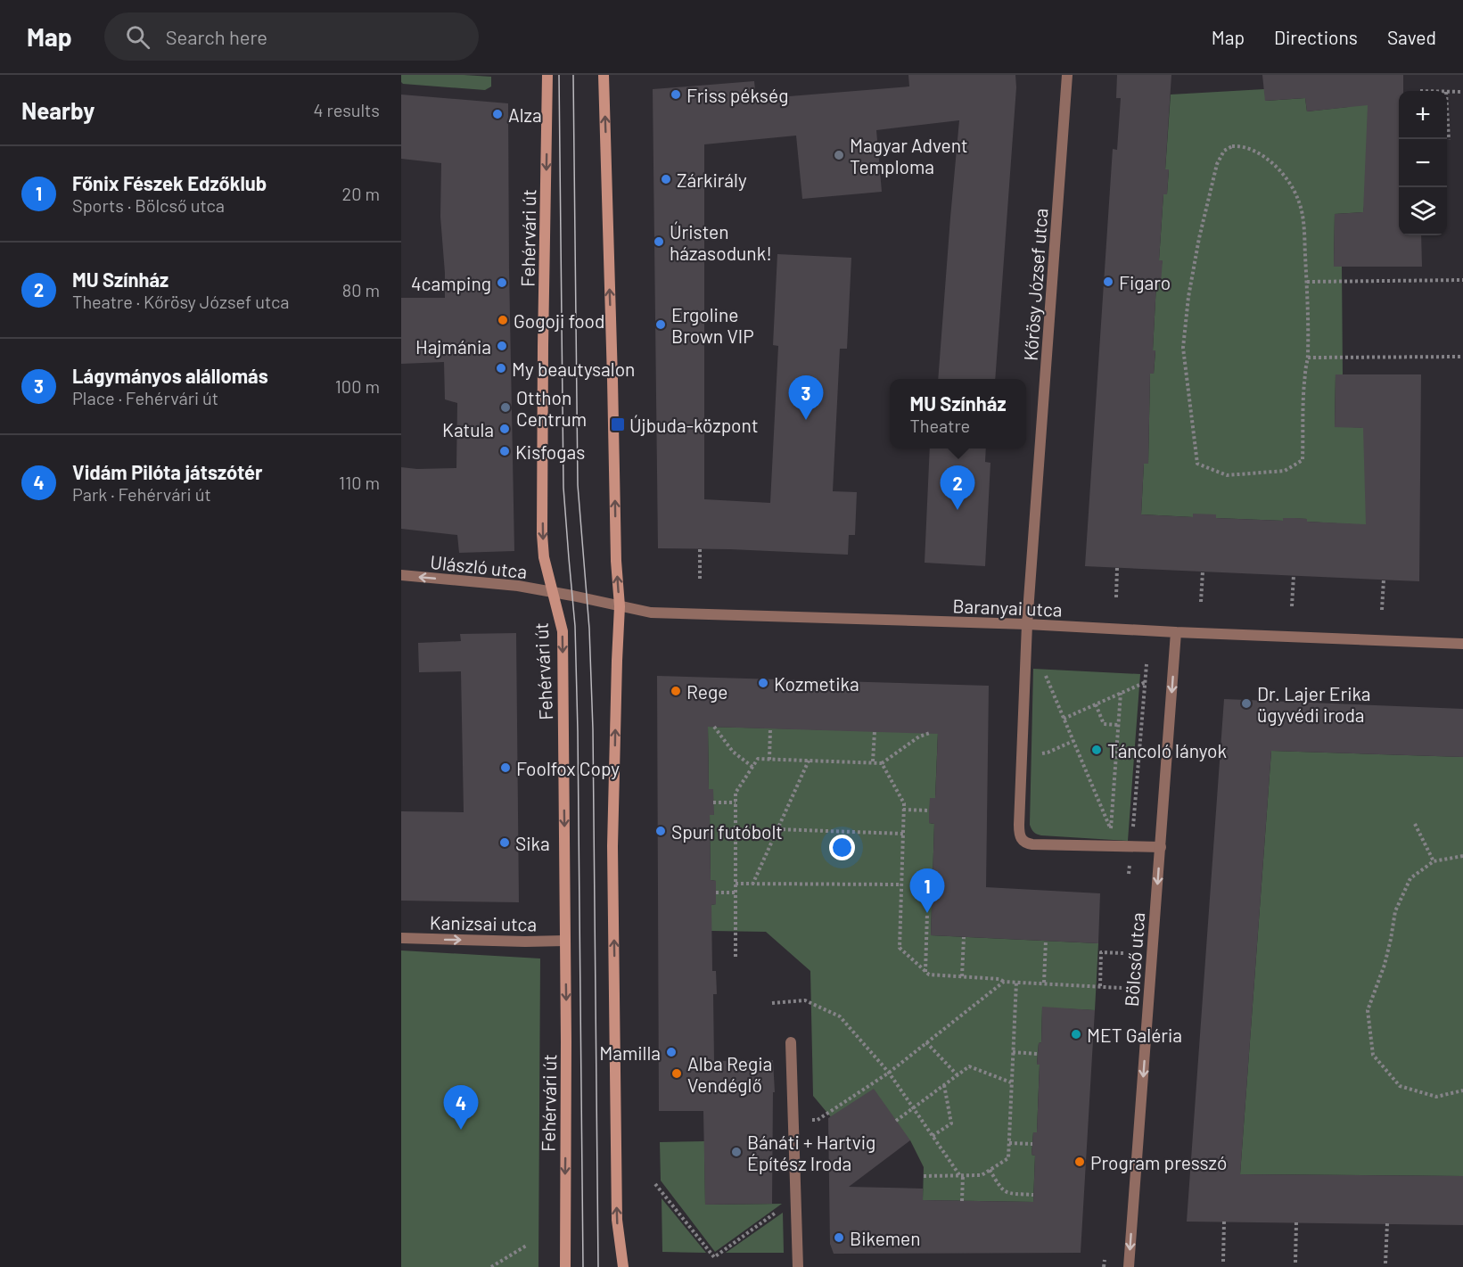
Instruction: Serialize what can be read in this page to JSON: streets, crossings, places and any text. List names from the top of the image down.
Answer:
{
  "streets": {
    "street": [
      "Fehérvári út",
      "Kőrösy József utca",
      "Ulászló utca",
      "Baranyai utca",
      "Kanizsai utca",
      "Bölcső utca"
    ]
  },
  "crossings": [
    ["Fehérvári út", "Ulászló utca"],
    ["Fehérvári út", "Baranyai utca"],
    ["Fehérvári út", "Kanizsai utca"],
    ["Kőrösy József utca", "Baranyai utca"],
    ["Ulászló utca", "Baranyai utca"],
    ["Baranyai utca", "Bölcső utca"]
  ],
  "one_way": ["Ulászló utca", "Kanizsai utca", "Bölcső utca"],
  "places": {
    "other": [
      "Friss pékség",
      "Alza",
      "Magyar Advent Temploma",
      "Zárkirály",
      "Úristen házasodunk!",
      "Figaro",
      "4camping",
      "Gogoji food",
      "Ergoline Brown VIP",
      "Hajmánia",
      "My beautysalon",
      "Otthon Centrum",
      "Katula",
      "Kisfogas",
      "Kozmetika",
      "Rege",
      "Dr. Lajer Erika ügyvédi iroda",
      "Táncoló lányok",
      "Foolfox Copy",
      "Spuri futóbolt",
      "Sika",
      "MET Galéria",
      "Mamilla",
      "Alba Regia Vendéglő",
      "Bánáti + Hartvig Építész Iroda",
      "Program presszó",
      "Bikemen"
    ],
    "transit": ["Újbuda-központ"]
  },
  "page": {
    "header": "Map",
    "search": "Search here",
    "nav": ["Map", "Directions", "Saved"],
    "heading": ["Nearby", "4 results"],
    "map_buttons": ["+", "−"],
    "list": [
      {
        "mark": "1",
        "name": "Főnix Fészek Edzőklub",
        "note": "Sports · Bölcső utca",
        "value": "20 m"
      },
      {
        "mark": "2",
        "name": "MU Színház",
        "note": "Theatre · Kőrösy József utca",
        "value": "80 m"
      },
      {
        "mark": "3",
        "name": "Lágymányos alállomás",
        "note": "Place · Fehérvári út",
        "value": "100 m"
      },
      {
        "mark": "4",
        "name": "Vidám Pilóta játszótér",
        "note": "Park · Fehérvári út",
        "value": "110 m"
      }
    ],
    "pins": [
      "3",
      "2",
      "1",
      "4"
    ],
    "popup": ["MU Színház", "Theatre"]
  }
}
